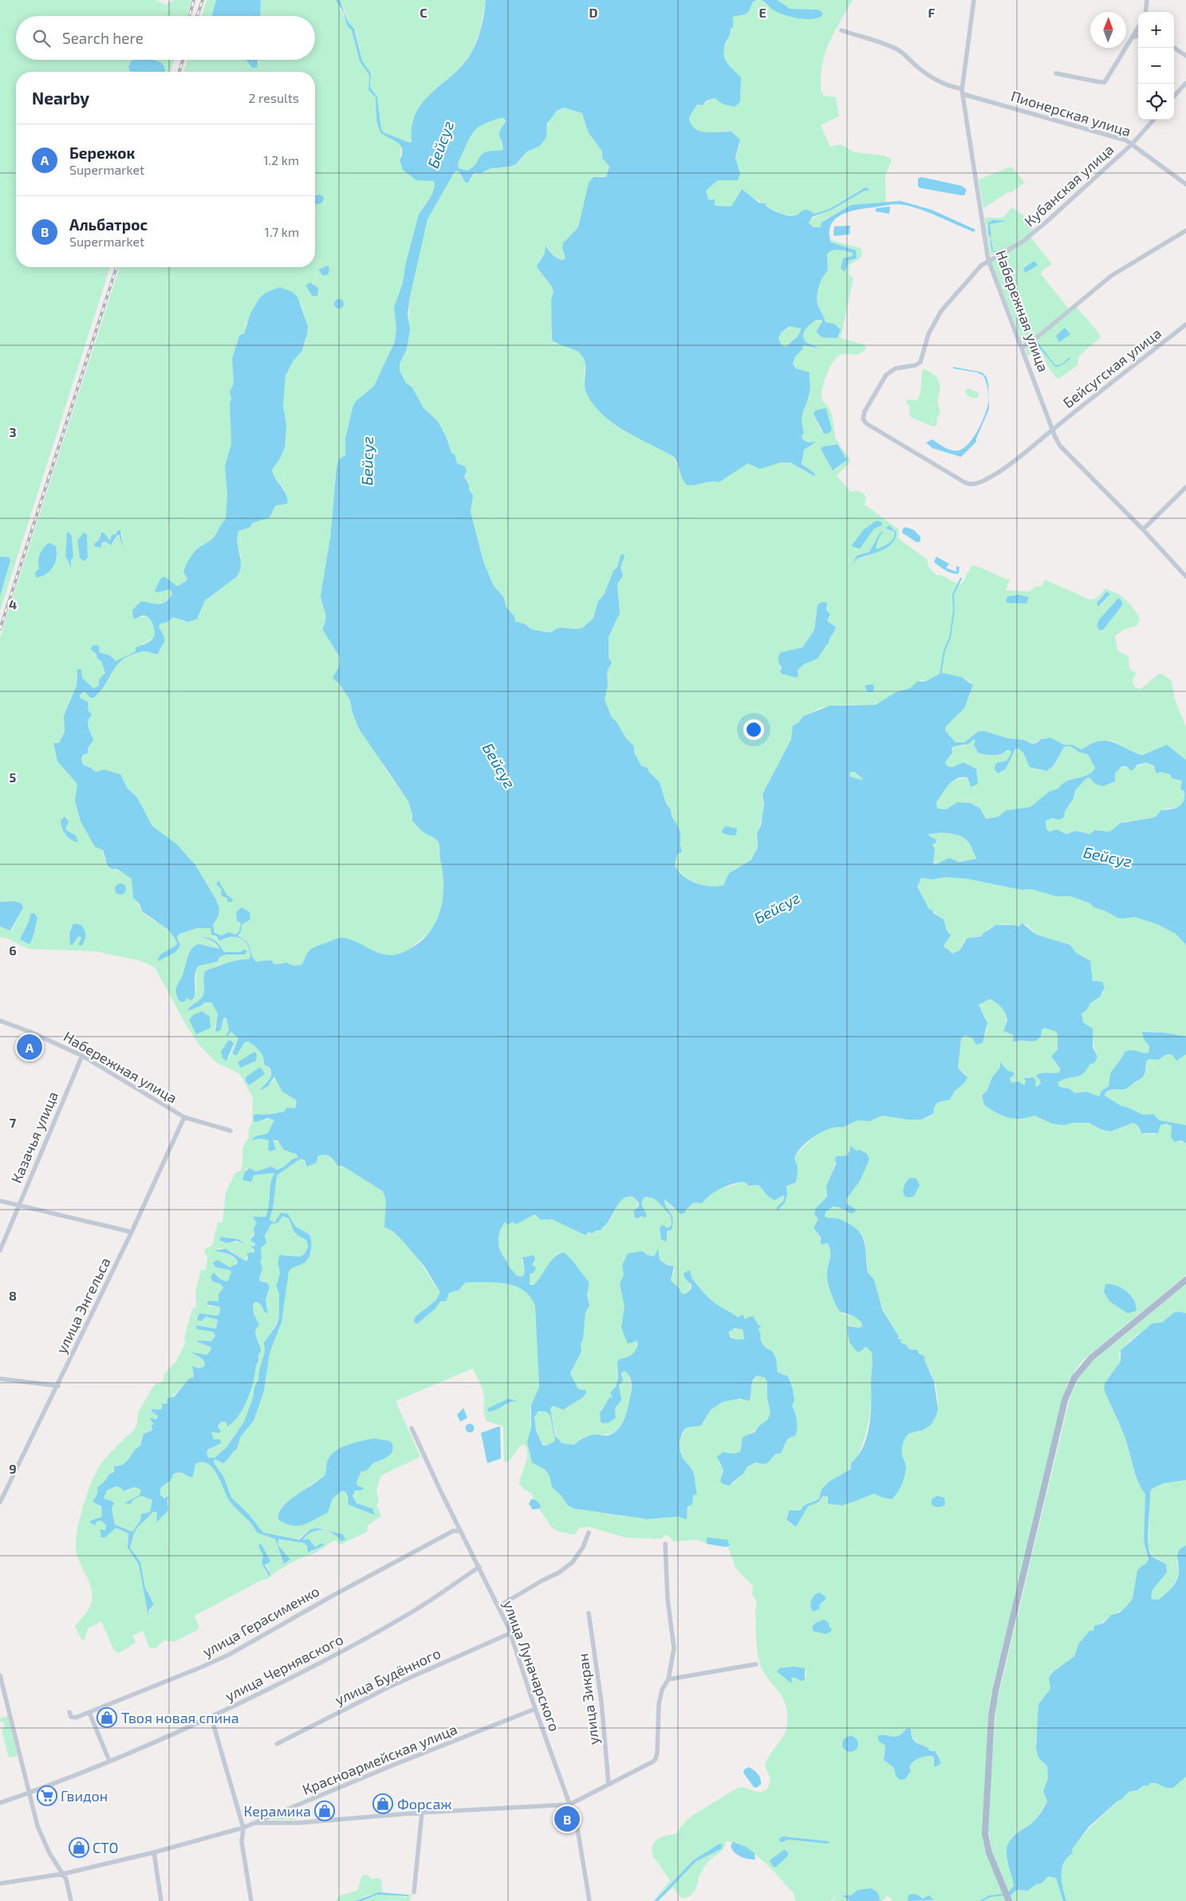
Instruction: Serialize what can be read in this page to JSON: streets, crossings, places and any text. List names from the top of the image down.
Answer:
{
  "streets": {
    "street": [
      "Пионерская улица",
      "Кубанская улица",
      "Набережная улица",
      "Бейсугская улица",
      "Казачья улица",
      "улица Энгельса",
      "улица Герасименко",
      "улица Луначарского",
      "улица Чернявского",
      "улица Будённого",
      "улица Зикран",
      "Красноармейская улица"
    ]
  },
  "crossings": [
    ["Пионерская улица", "Кубанская улица"],
    ["Пионерская улица", "Набережная улица"],
    ["Кубанская улица", "Набережная улица"],
    ["Кубанская улица", "Бейсугская улица"],
    ["Набережная улица", "Бейсугская улица"],
    ["Набережная улица", "Казачья улица"],
    ["Набережная улица", "улица Энгельса"],
    ["улица Герасименко", "улица Луначарского"],
    ["улица Луначарского", "улица Чернявского"],
    ["улица Луначарского", "улица Будённого"],
    ["улица Луначарского", "Красноармейская улица"]
  ],
  "water": ["Бейсуг"],
  "places": {
    "shop": [
      "Твоя новая спина",
      "Форсаж",
      "Керамика",
      "СТО"
    ],
    "supermarket": ["Гвидон"]
  },
  "north": "top",
  "page": {
    "map_buttons": ["+", "−"],
    "search": "Search here",
    "heading": ["Nearby", "2 results"],
    "list": [
      {
        "mark": "A",
        "name": "Бережок",
        "note": "Supermarket",
        "value": "1.2 km"
      },
      {
        "mark": "B",
        "name": "Альбатрос",
        "note": "Supermarket",
        "value": "1.7 km"
      }
    ],
    "pins": ["A", "B"]
  },
  "grid": {
    "columns": [
      "C",
      "D",
      "E",
      "F"
    ],
    "rows": [
      "3",
      "4",
      "5",
      "6",
      "7",
      "8",
      "9"
    ]
  }
}
